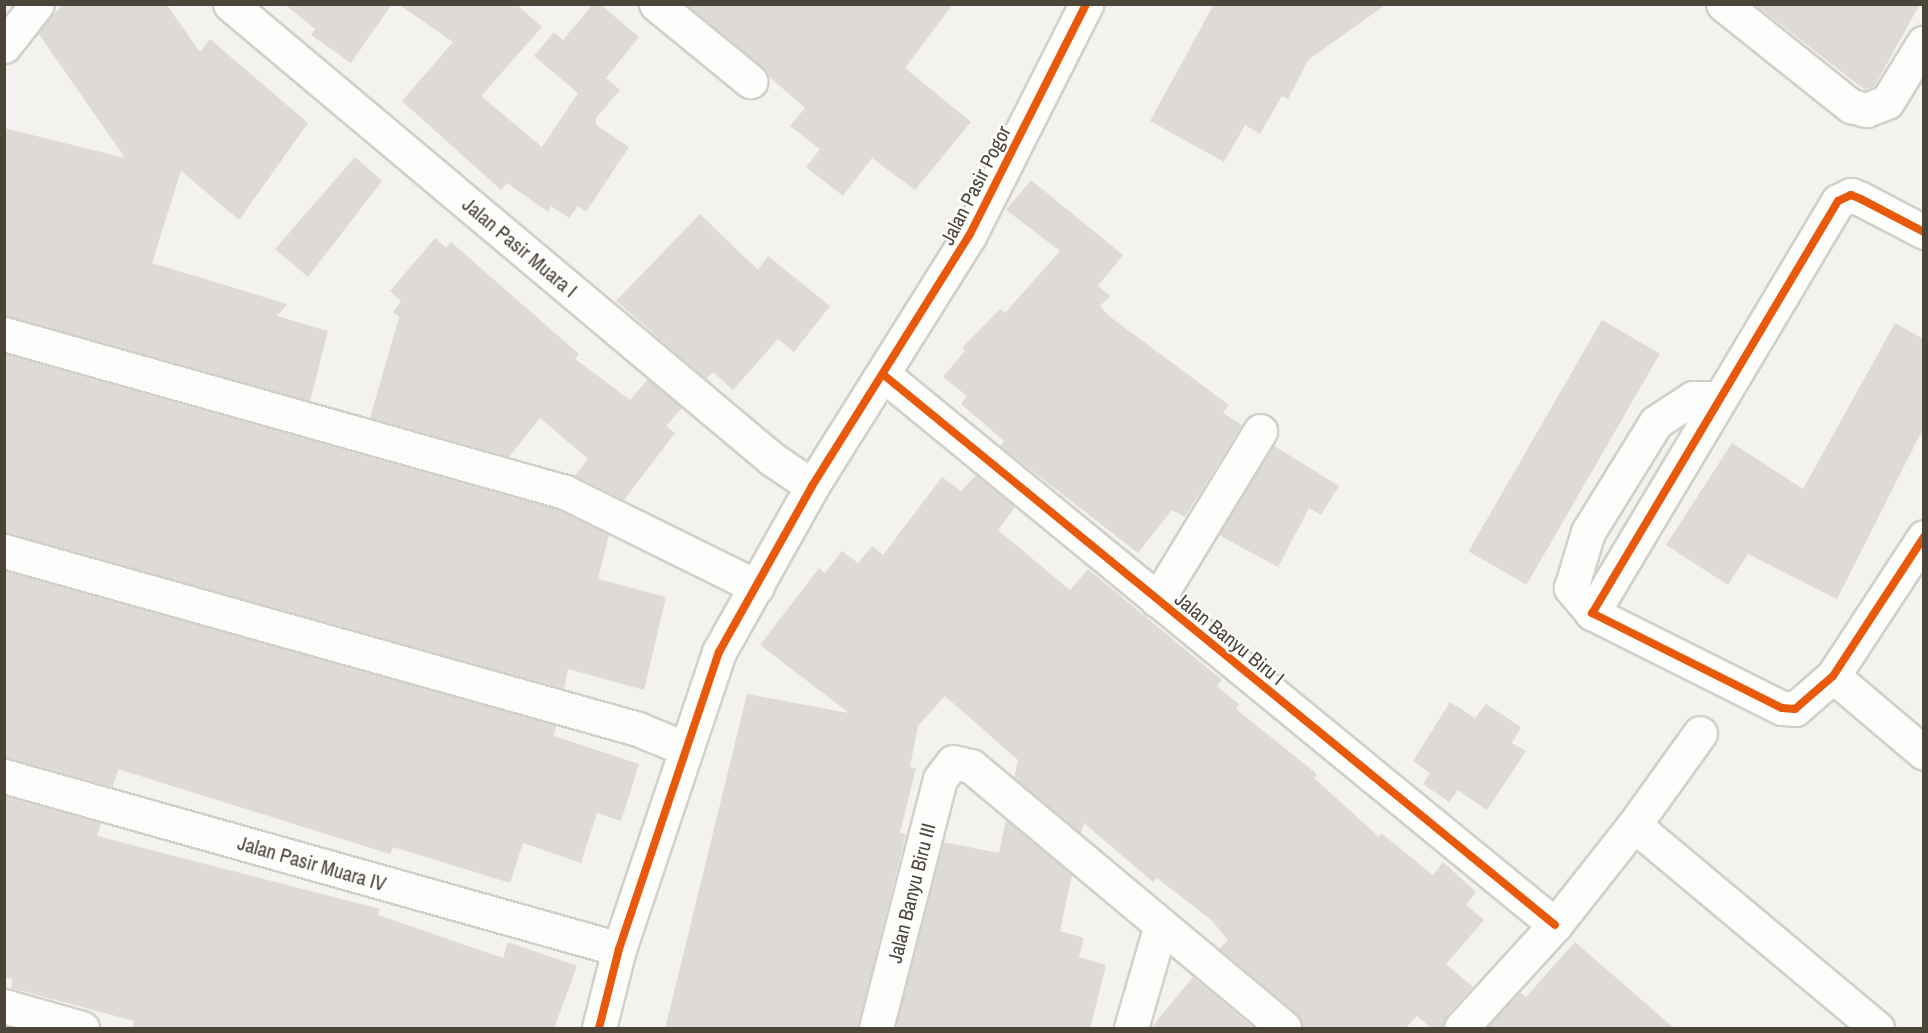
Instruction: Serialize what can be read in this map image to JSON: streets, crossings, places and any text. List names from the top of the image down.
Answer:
{
  "streets": {
    "street": [
      "Jalan Pasir Pogor",
      "Jalan Pasir Muara I",
      "Jalan Banyu Biru I",
      "Jalan Pasir Muara IV",
      "Jalan Banyu Biru III"
    ]
  },
  "crossings": [
    ["Jalan Pasir Pogor", "Jalan Pasir Muara I"],
    ["Jalan Pasir Pogor", "Jalan Banyu Biru I"],
    ["Jalan Pasir Pogor", "Jalan Pasir Muara IV"]
  ]
}
